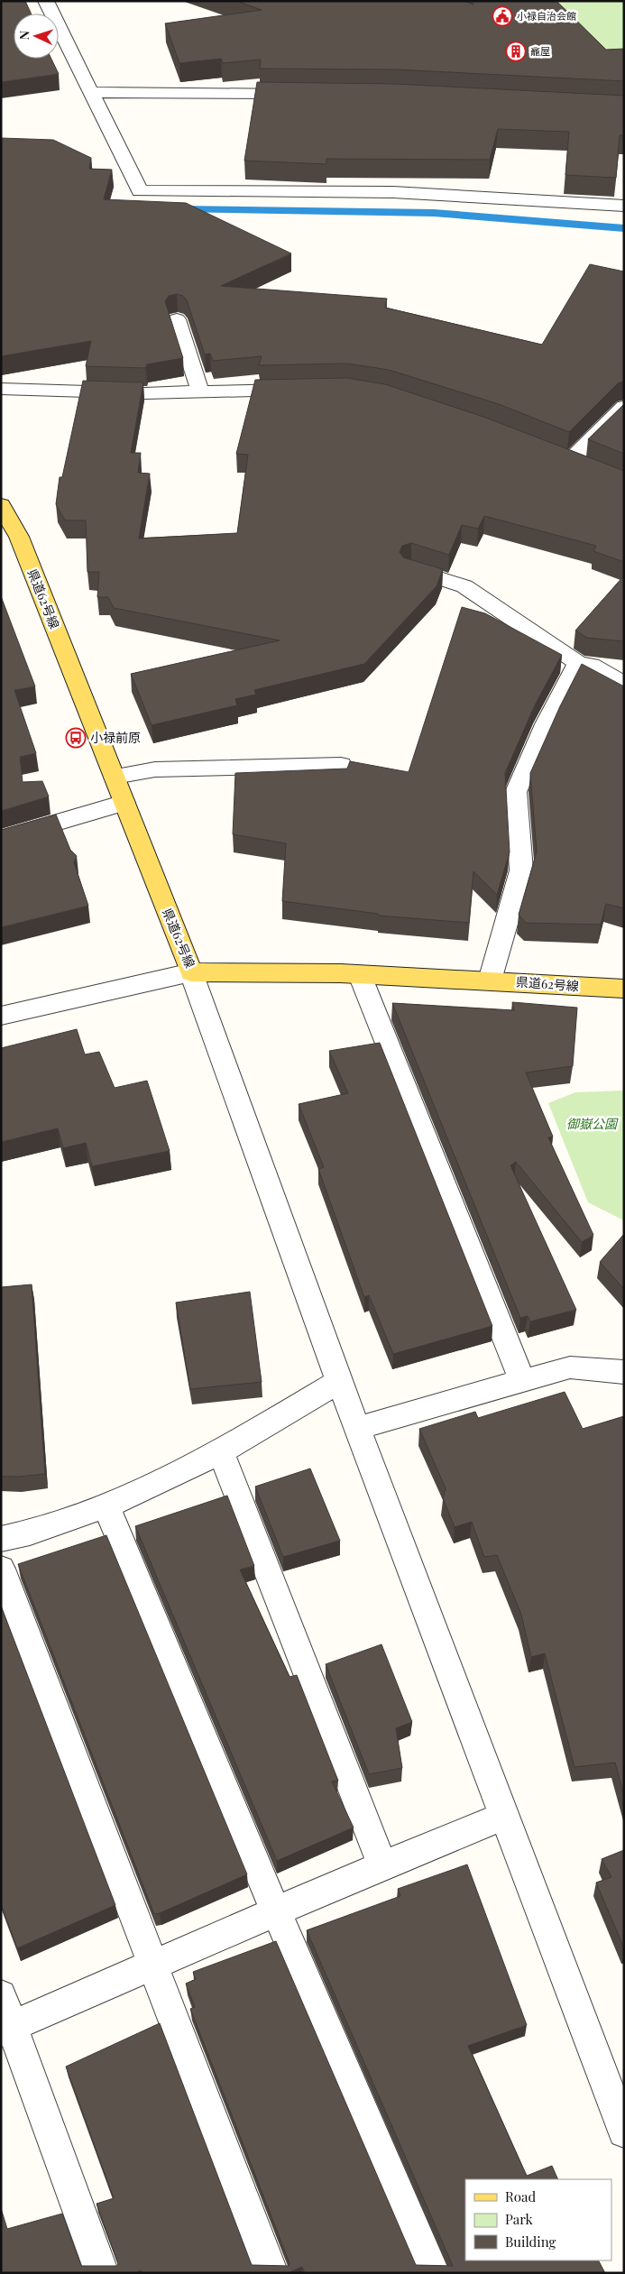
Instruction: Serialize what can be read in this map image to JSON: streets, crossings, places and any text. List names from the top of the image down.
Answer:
{
  "streets": {
    "main road": ["県道62号線"]
  },
  "parks": ["御嶽公園"],
  "places": {
    "public building": ["小禄自治会館"],
    "building": ["龕屋"],
    "bus stop": ["小禄前原"]
  },
  "legend": ["Road", "Park", "Building"],
  "north": "left"
}
